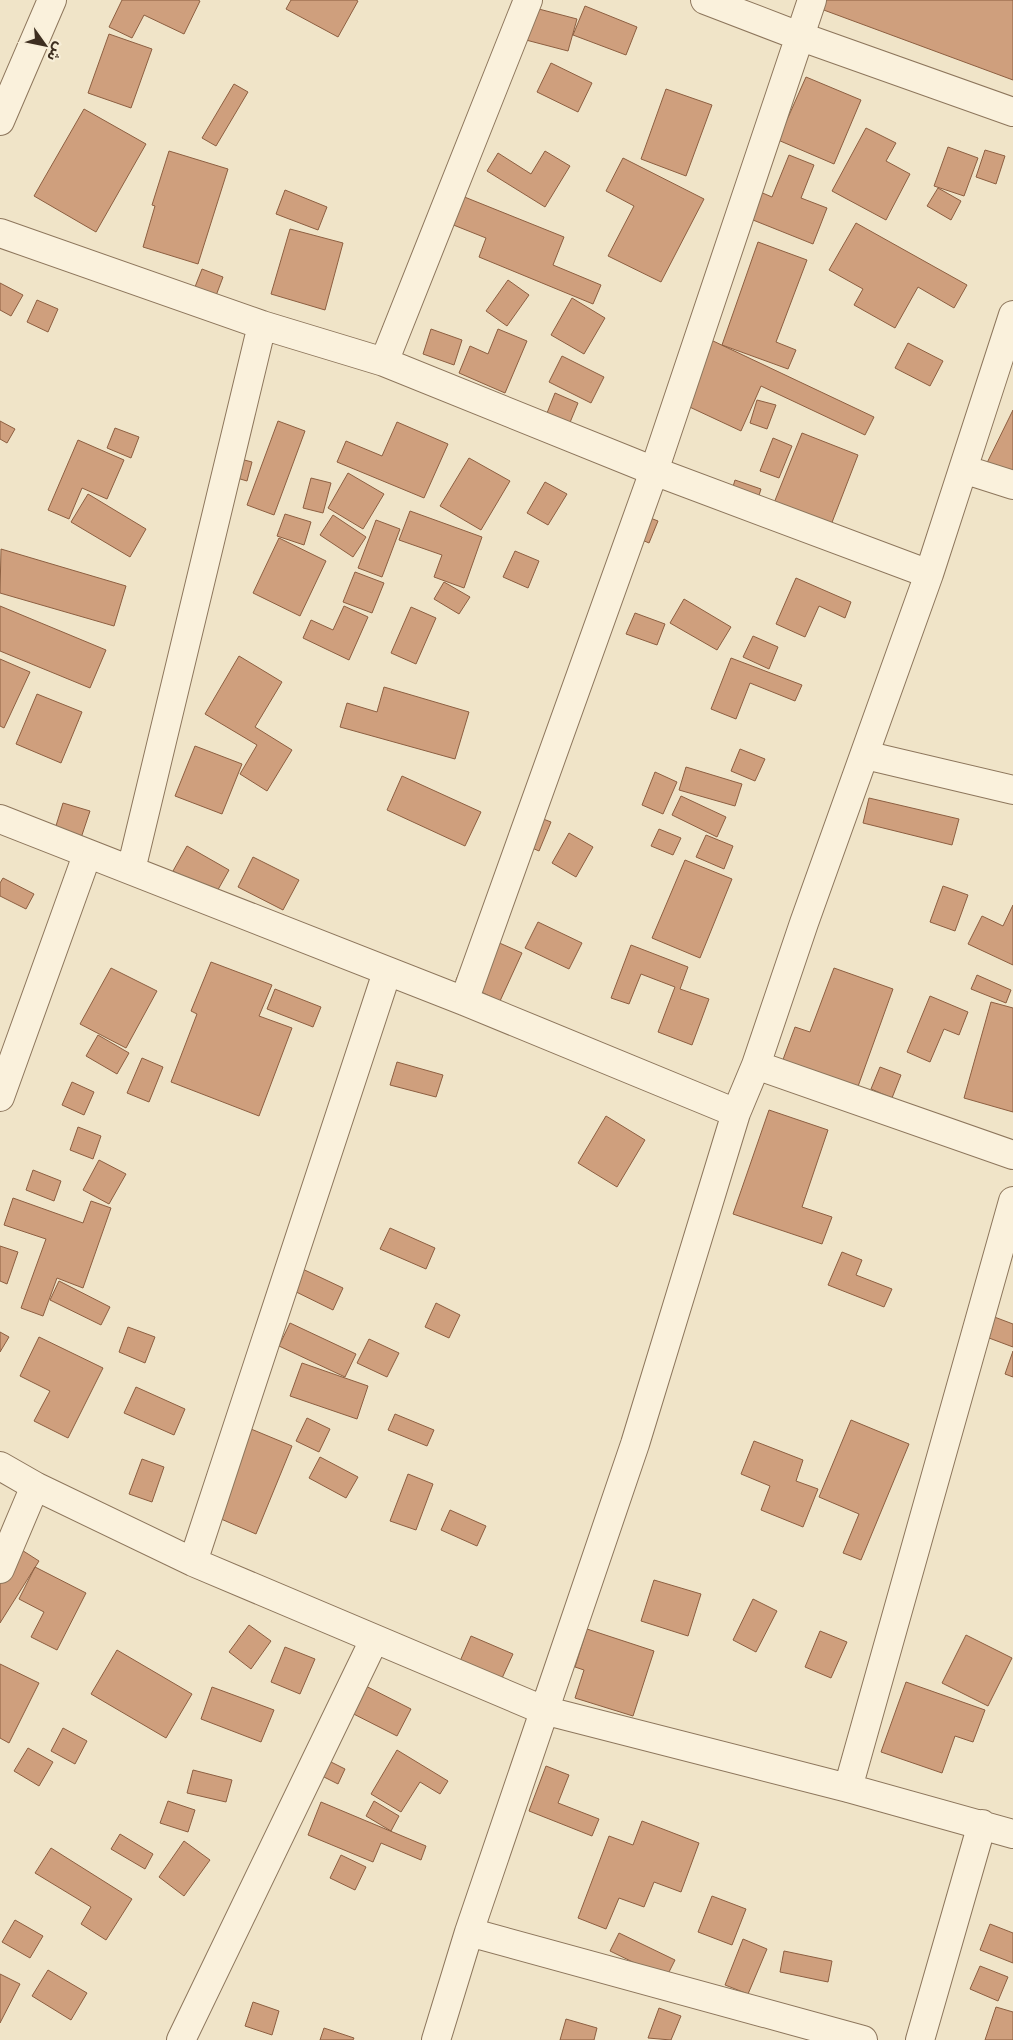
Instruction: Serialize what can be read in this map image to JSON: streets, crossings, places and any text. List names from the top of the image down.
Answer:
{
  "north": "bottom right"
}
